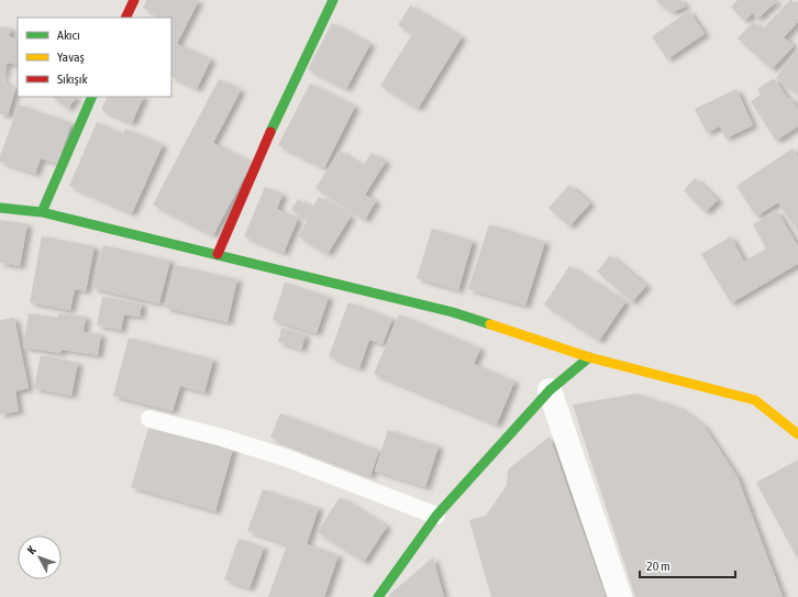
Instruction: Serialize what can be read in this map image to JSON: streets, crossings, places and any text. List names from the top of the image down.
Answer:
{
  "legend": ["Akıcı", "Yavaş", "Sıkışık"],
  "scale_bar": "20 m",
  "north": "top left"
}
